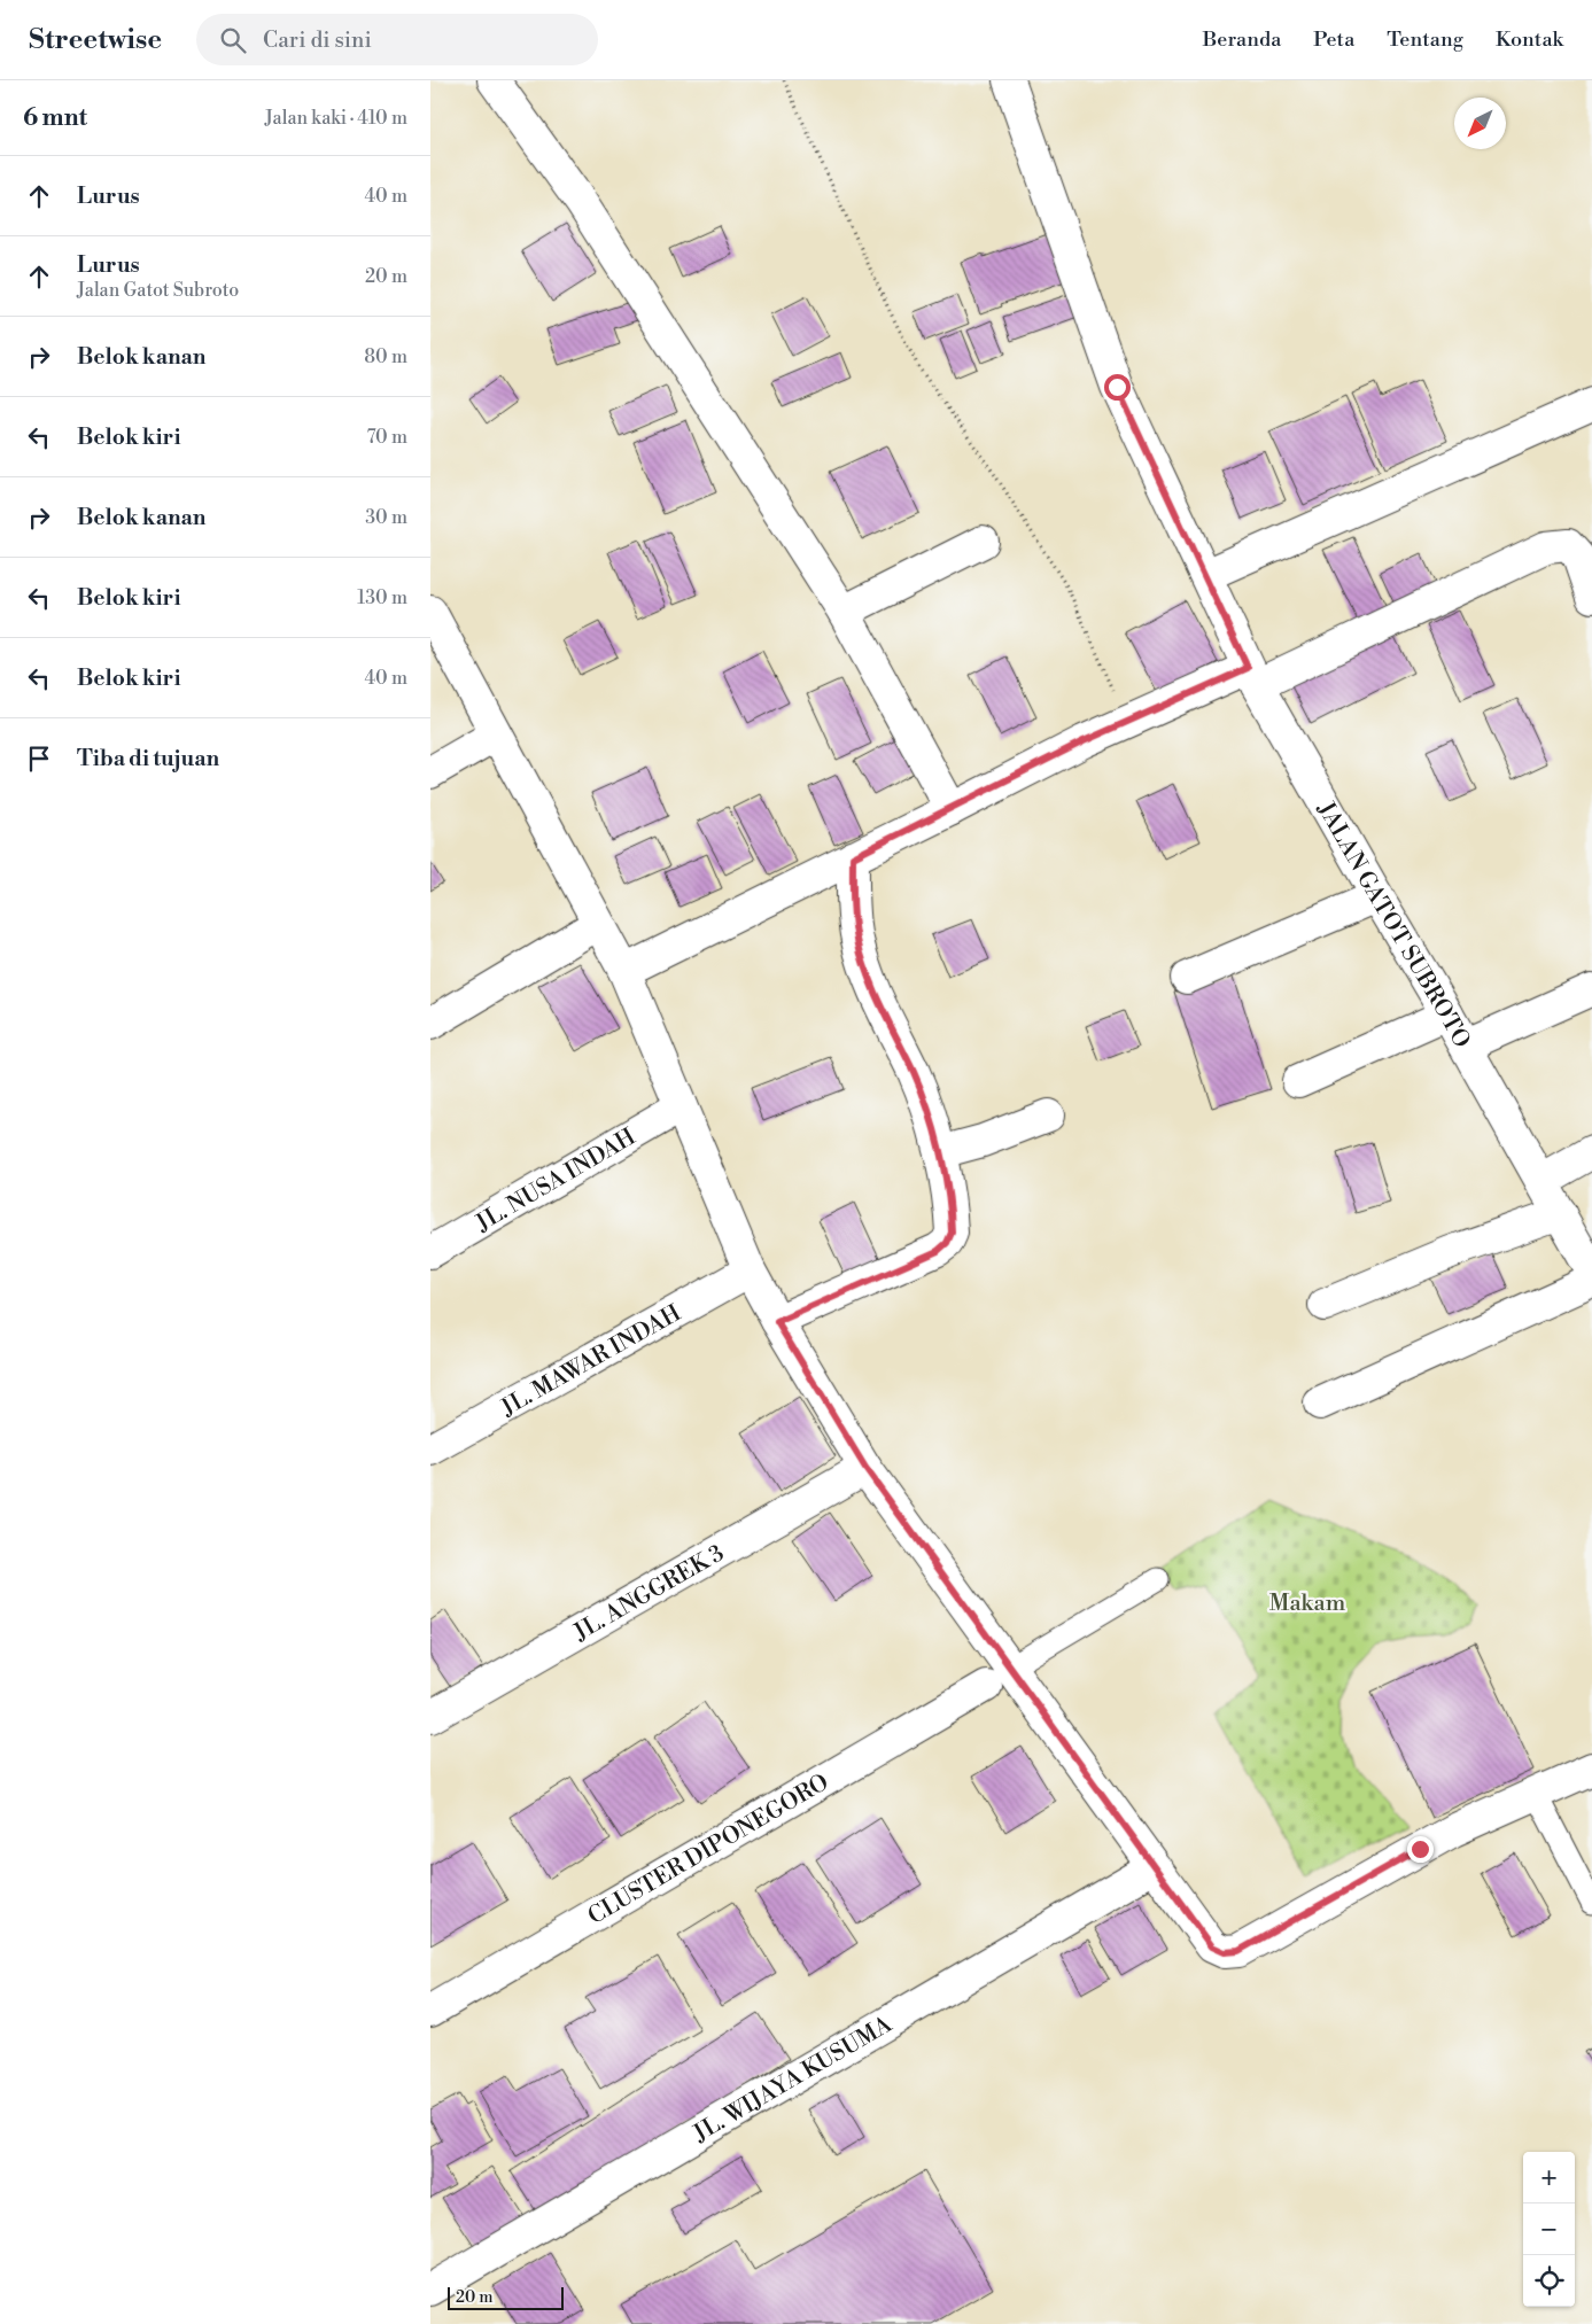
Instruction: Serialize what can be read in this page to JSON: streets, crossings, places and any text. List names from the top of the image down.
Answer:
{
  "streets": {
    "street": [
      "JALAN GATOT SUBROTO",
      "JL. NUSA INDAH",
      "JL. MAWAR INDAH",
      "JL. ANGGREK 3",
      "CLUSTER DIPONEGORO",
      "JL. WIJAYA KUSUMA"
    ]
  },
  "parks": ["Makam"],
  "scale_bar": "20 m",
  "north": "bottom left",
  "page": {
    "header": "Streetwise",
    "search": "Cari di sini",
    "nav": [
      "Beranda",
      "Peta",
      "Tentang",
      "Kontak"
    ],
    "heading": ["6 mnt", "Jalan kaki · 410 m"],
    "list": [
      ["Lurus", "40 m"],
      ["Lurus", "Jalan Gatot Subroto", "20 m"],
      ["Belok kanan", "80 m"],
      ["Belok kiri", "70 m"],
      ["Belok kanan", "30 m"],
      ["Belok kiri", "130 m"],
      ["Belok kiri", "40 m"],
      "Tiba di tujuan"
    ],
    "map_buttons": ["+", "−"],
    "scale": "20 m"
  }
}
